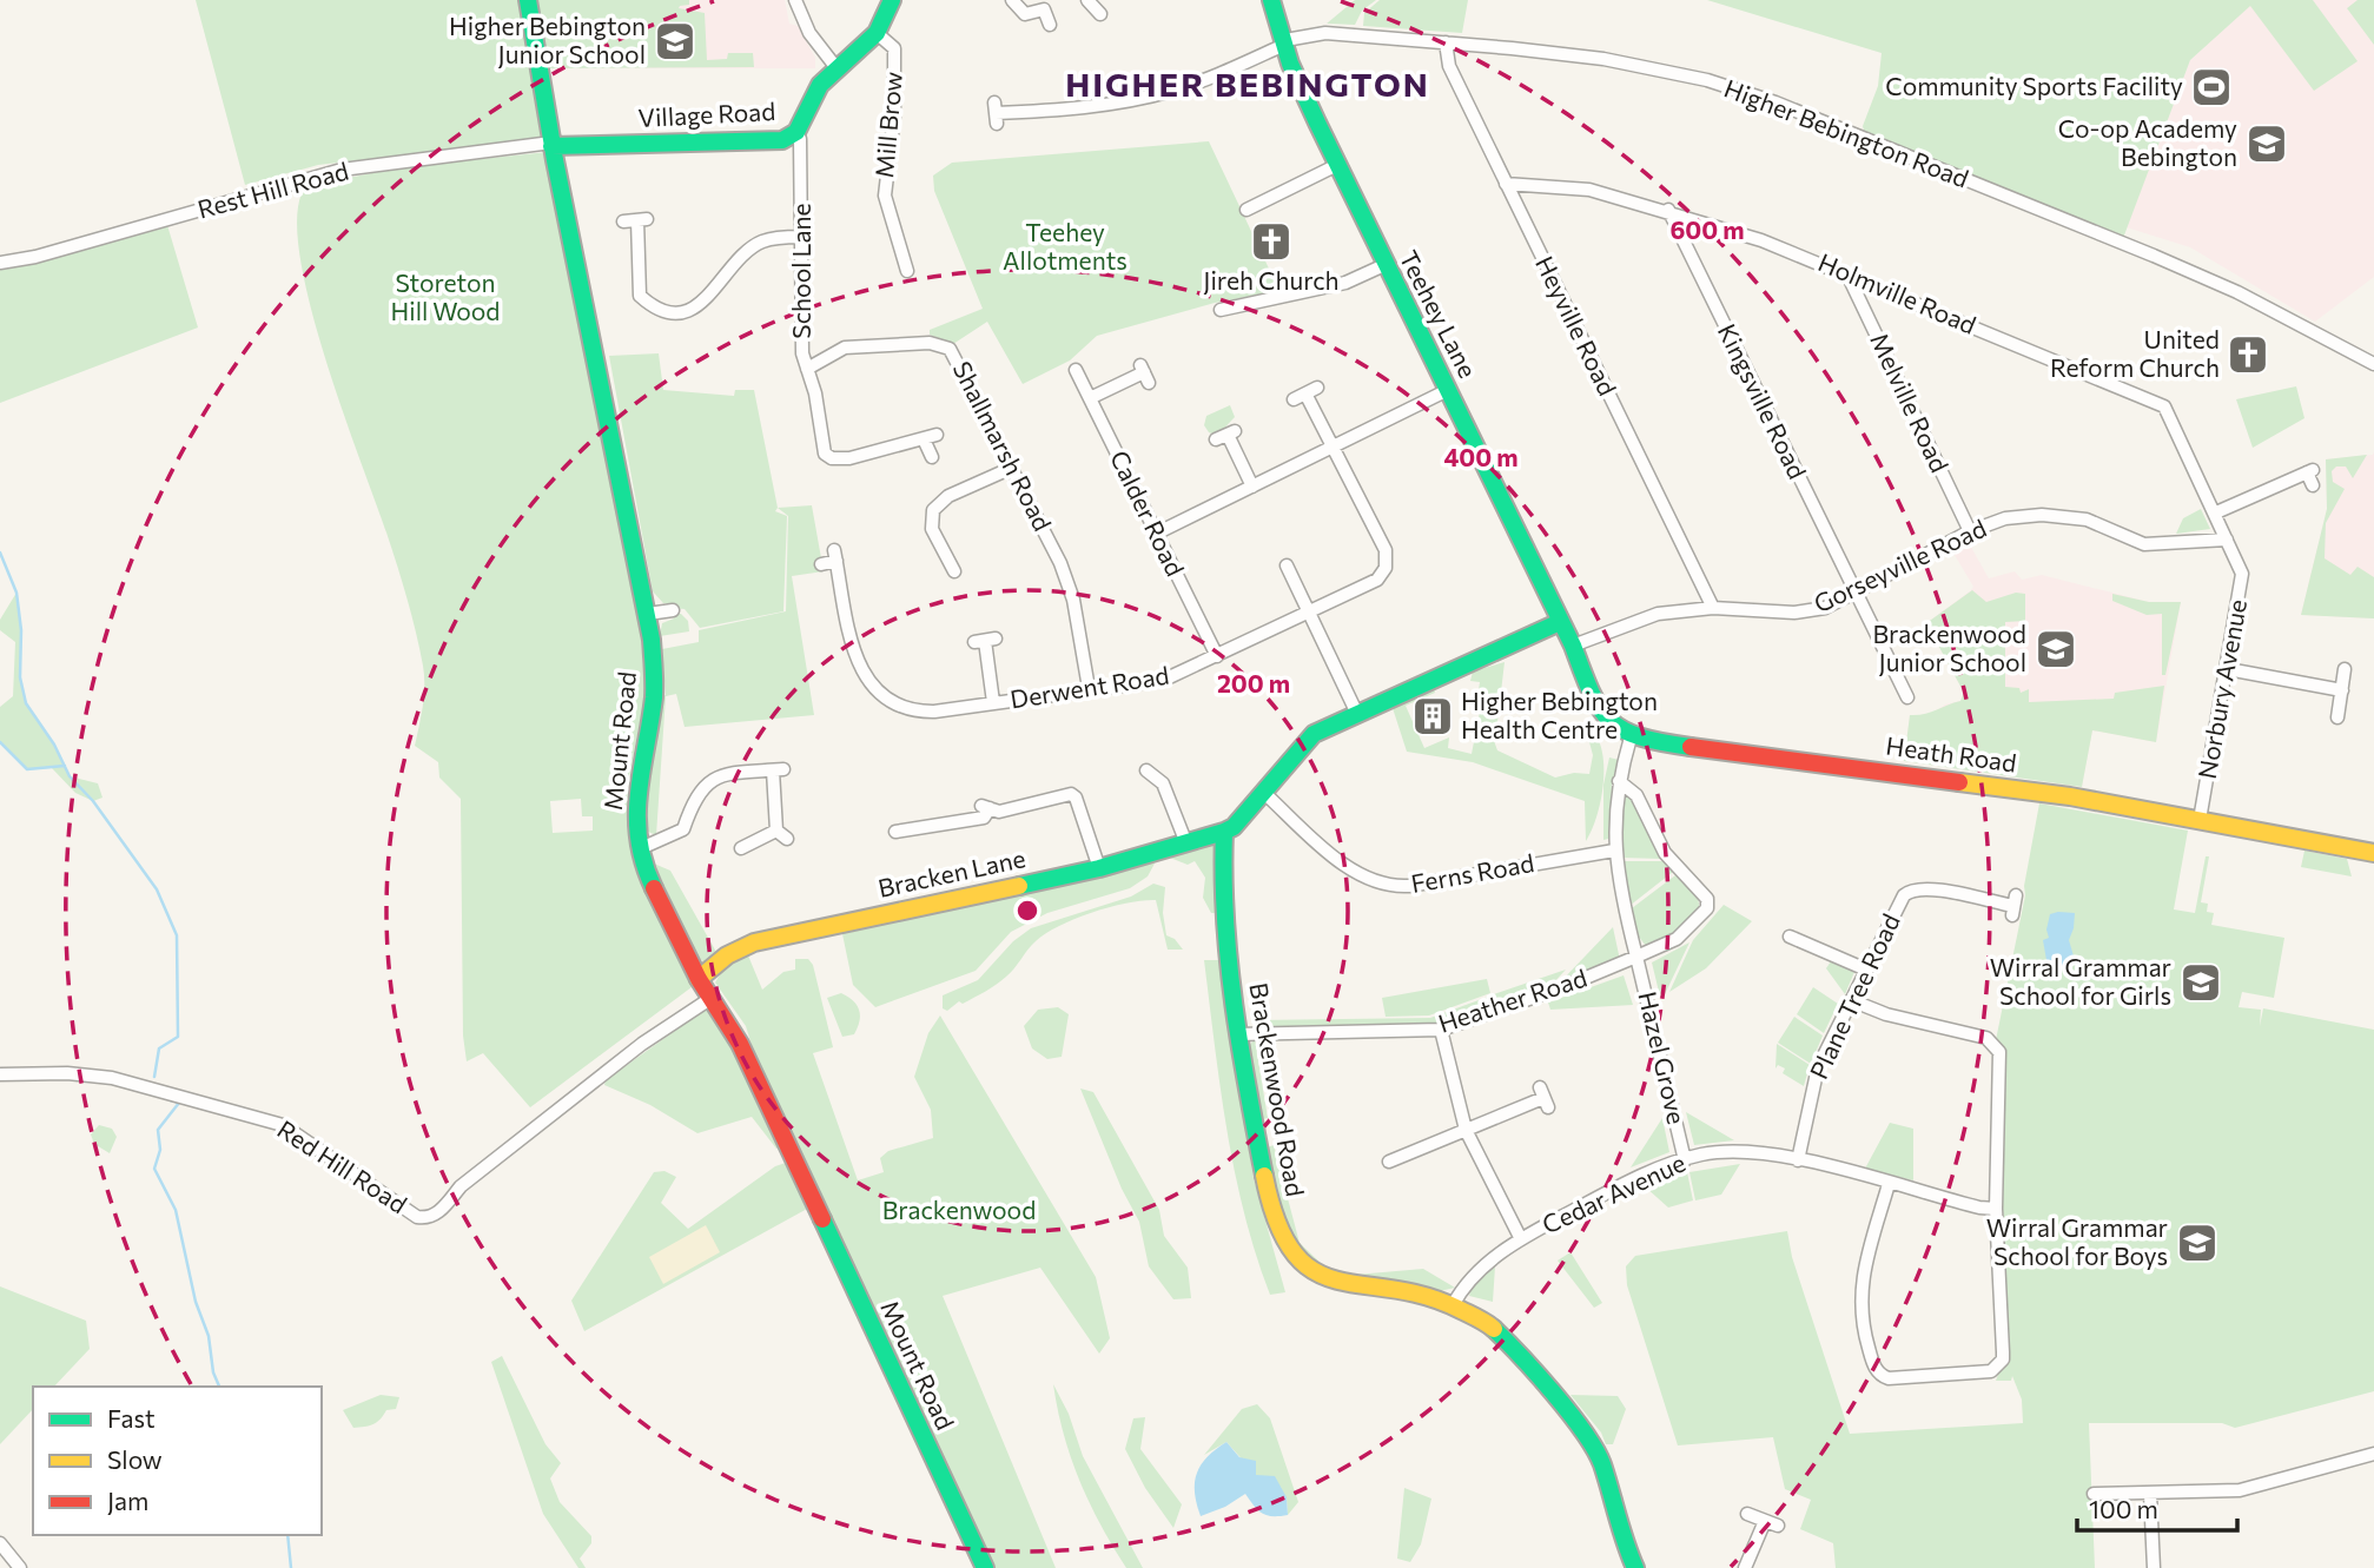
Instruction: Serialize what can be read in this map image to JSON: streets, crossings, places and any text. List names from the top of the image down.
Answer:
{
  "streets": {
    "street": [
      "Village Road",
      "Mill Brow",
      "Higher Bebington Road",
      "Rest Hill Road",
      "School Lane",
      "Holmville Road",
      "Teehey Lane",
      "Heyville Road",
      "Kingsville Road",
      "Melville Road",
      "Shallmarsh Road",
      "Calder Road",
      "Gorseyville Road",
      "Derwent Road",
      "Norbury Avenue",
      "Mount Road",
      "Heath Road",
      "Bracken Lane",
      "Ferns Road",
      "Plane Tree Road",
      "Heather Road",
      "Hazel Grove",
      "Brackenwood Road",
      "Red Hill Road",
      "Cedar Avenue"
    ]
  },
  "crossings": [
    ["Village Road", "Mill Brow"],
    ["Village Road", "Rest Hill Road"],
    ["Village Road", "School Lane"],
    ["Village Road", "Mount Road"],
    ["Higher Bebington Road", "Teehey Lane"],
    ["Higher Bebington Road", "Heyville Road"],
    ["Rest Hill Road", "Mount Road"],
    ["School Lane", "Shallmarsh Road"],
    ["Holmville Road", "Heyville Road"],
    ["Holmville Road", "Kingsville Road"],
    ["Holmville Road", "Melville Road"],
    ["Holmville Road", "Norbury Avenue"],
    ["Teehey Lane", "Gorseyville Road"],
    ["Heyville Road", "Gorseyville Road"],
    ["Kingsville Road", "Gorseyville Road"],
    ["Melville Road", "Gorseyville Road"],
    ["Shallmarsh Road", "Derwent Road"],
    ["Calder Road", "Derwent Road"],
    ["Gorseyville Road", "Norbury Avenue"],
    ["Norbury Avenue", "Heath Road"],
    ["Mount Road", "Bracken Lane"],
    ["Mount Road", "Red Hill Road"],
    ["Heath Road", "Hazel Grove"],
    ["Bracken Lane", "Brackenwood Road"],
    ["Ferns Road", "Hazel Grove"],
    ["Plane Tree Road", "Cedar Avenue"],
    ["Heather Road", "Hazel Grove"],
    ["Heather Road", "Brackenwood Road"],
    ["Hazel Grove", "Cedar Avenue"],
    ["Brackenwood Road", "Cedar Avenue"]
  ],
  "districts": ["HIGHER BEBINGTON"],
  "parks": ["Teehey Allotments", "Storeton Hill Wood", "Brackenwood"],
  "places": {
    "school or university": [
      "Higher Bebington Junior School",
      "Co-op Academy Bebington",
      "Brackenwood Junior School",
      "Wirral Grammar School for Girls",
      "Wirral Grammar School for Boys"
    ],
    "sports": ["Community Sports Facility"],
    "church": ["Jireh Church", "United Reform Church"],
    "building": ["Higher Bebington Health Centre"]
  },
  "legend": ["Fast", "Slow", "Jam"],
  "scale_bar": "100 m",
  "rings": ["600 m", "400 m", "200 m"]
}
